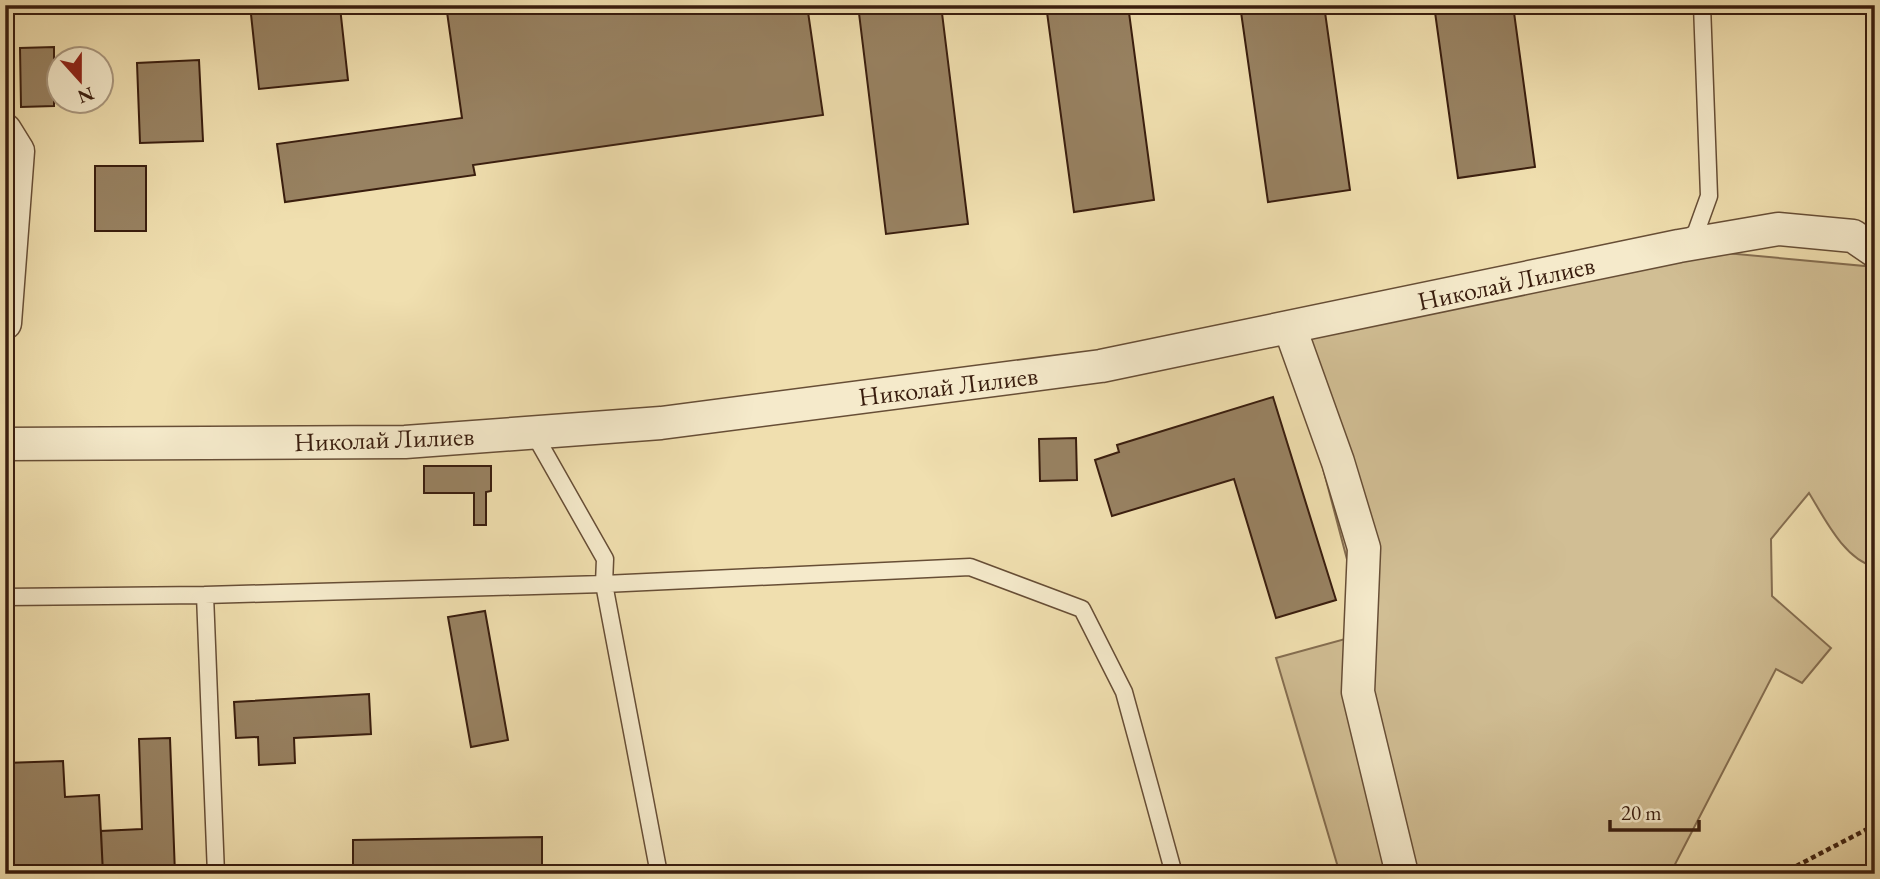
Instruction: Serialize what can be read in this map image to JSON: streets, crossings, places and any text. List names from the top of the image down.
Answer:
{
  "streets": {
    "street": ["Николай Лилиев"]
  },
  "scale_bar": "20 m",
  "north": "bottom"
}
